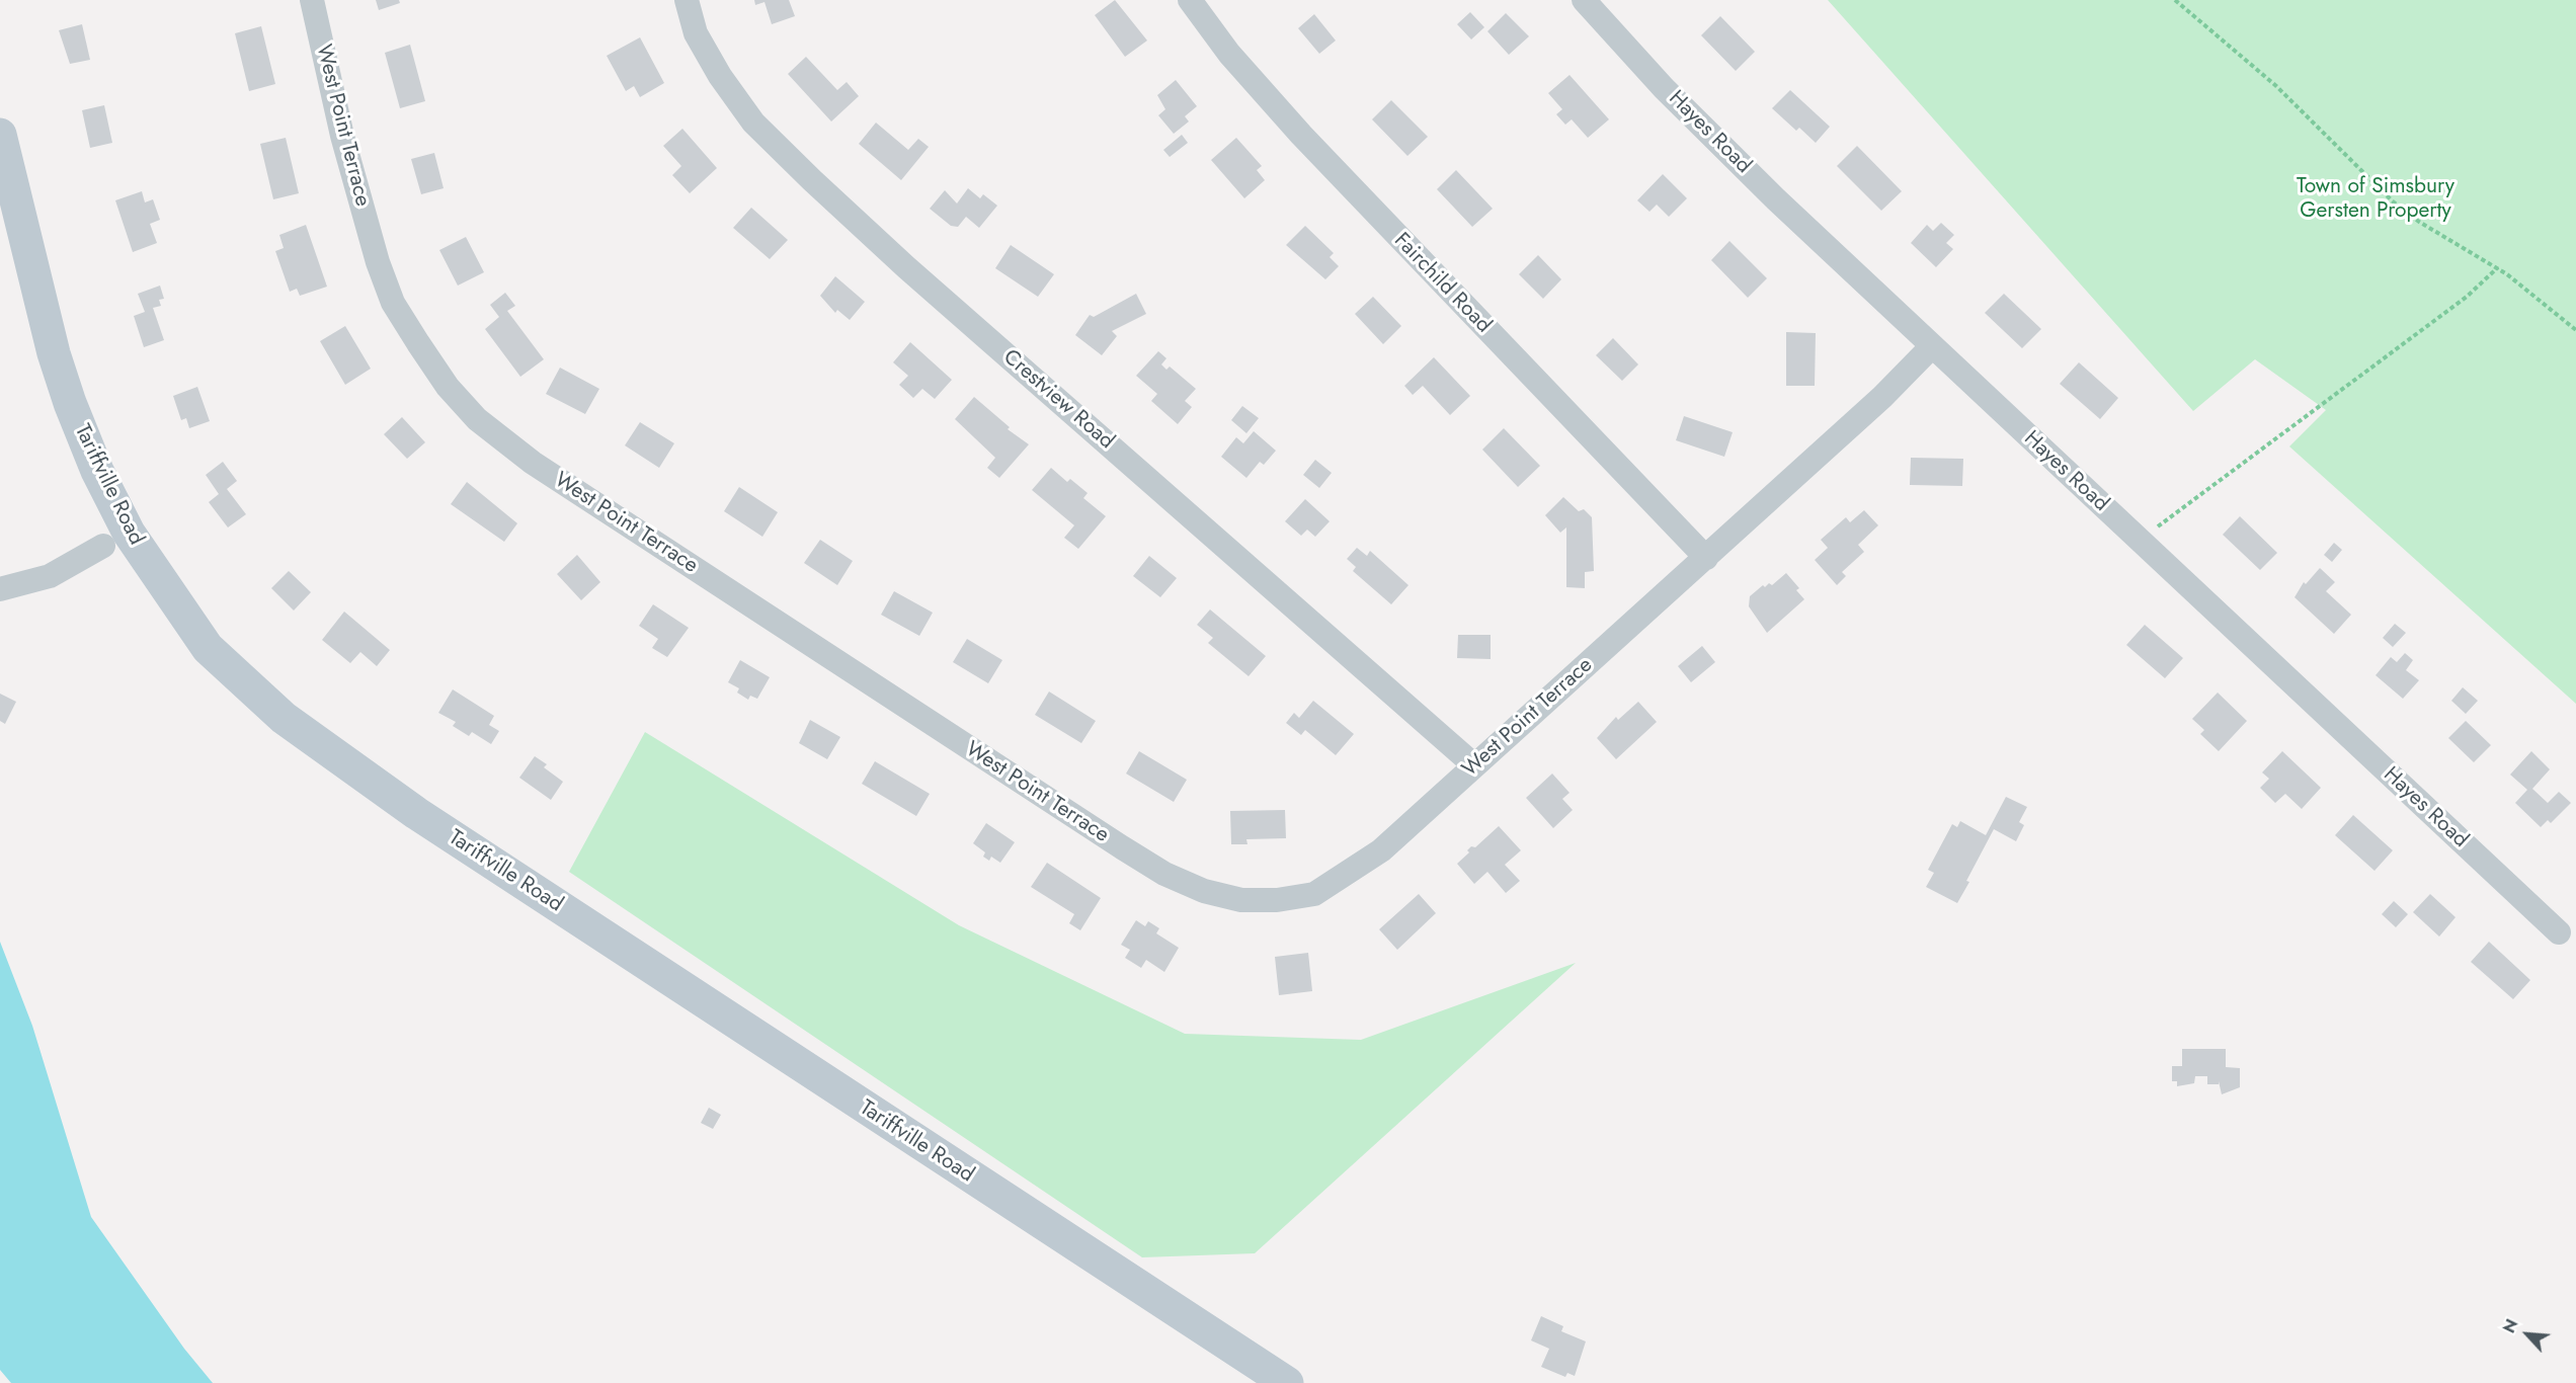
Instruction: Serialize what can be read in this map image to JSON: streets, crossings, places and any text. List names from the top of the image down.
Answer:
{
  "streets": {
    "main road": ["Tariffville Road"],
    "street": [
      "West Point Terrace",
      "Hayes Road",
      "Fairchild Road",
      "Crestview Road"
    ]
  },
  "crossings": [
    ["West Point Terrace", "Hayes Road"],
    ["West Point Terrace", "Fairchild Road"],
    ["West Point Terrace", "Crestview Road"]
  ],
  "parks": ["Town of Simsbury Gersten Property"],
  "north": "top left"
}
